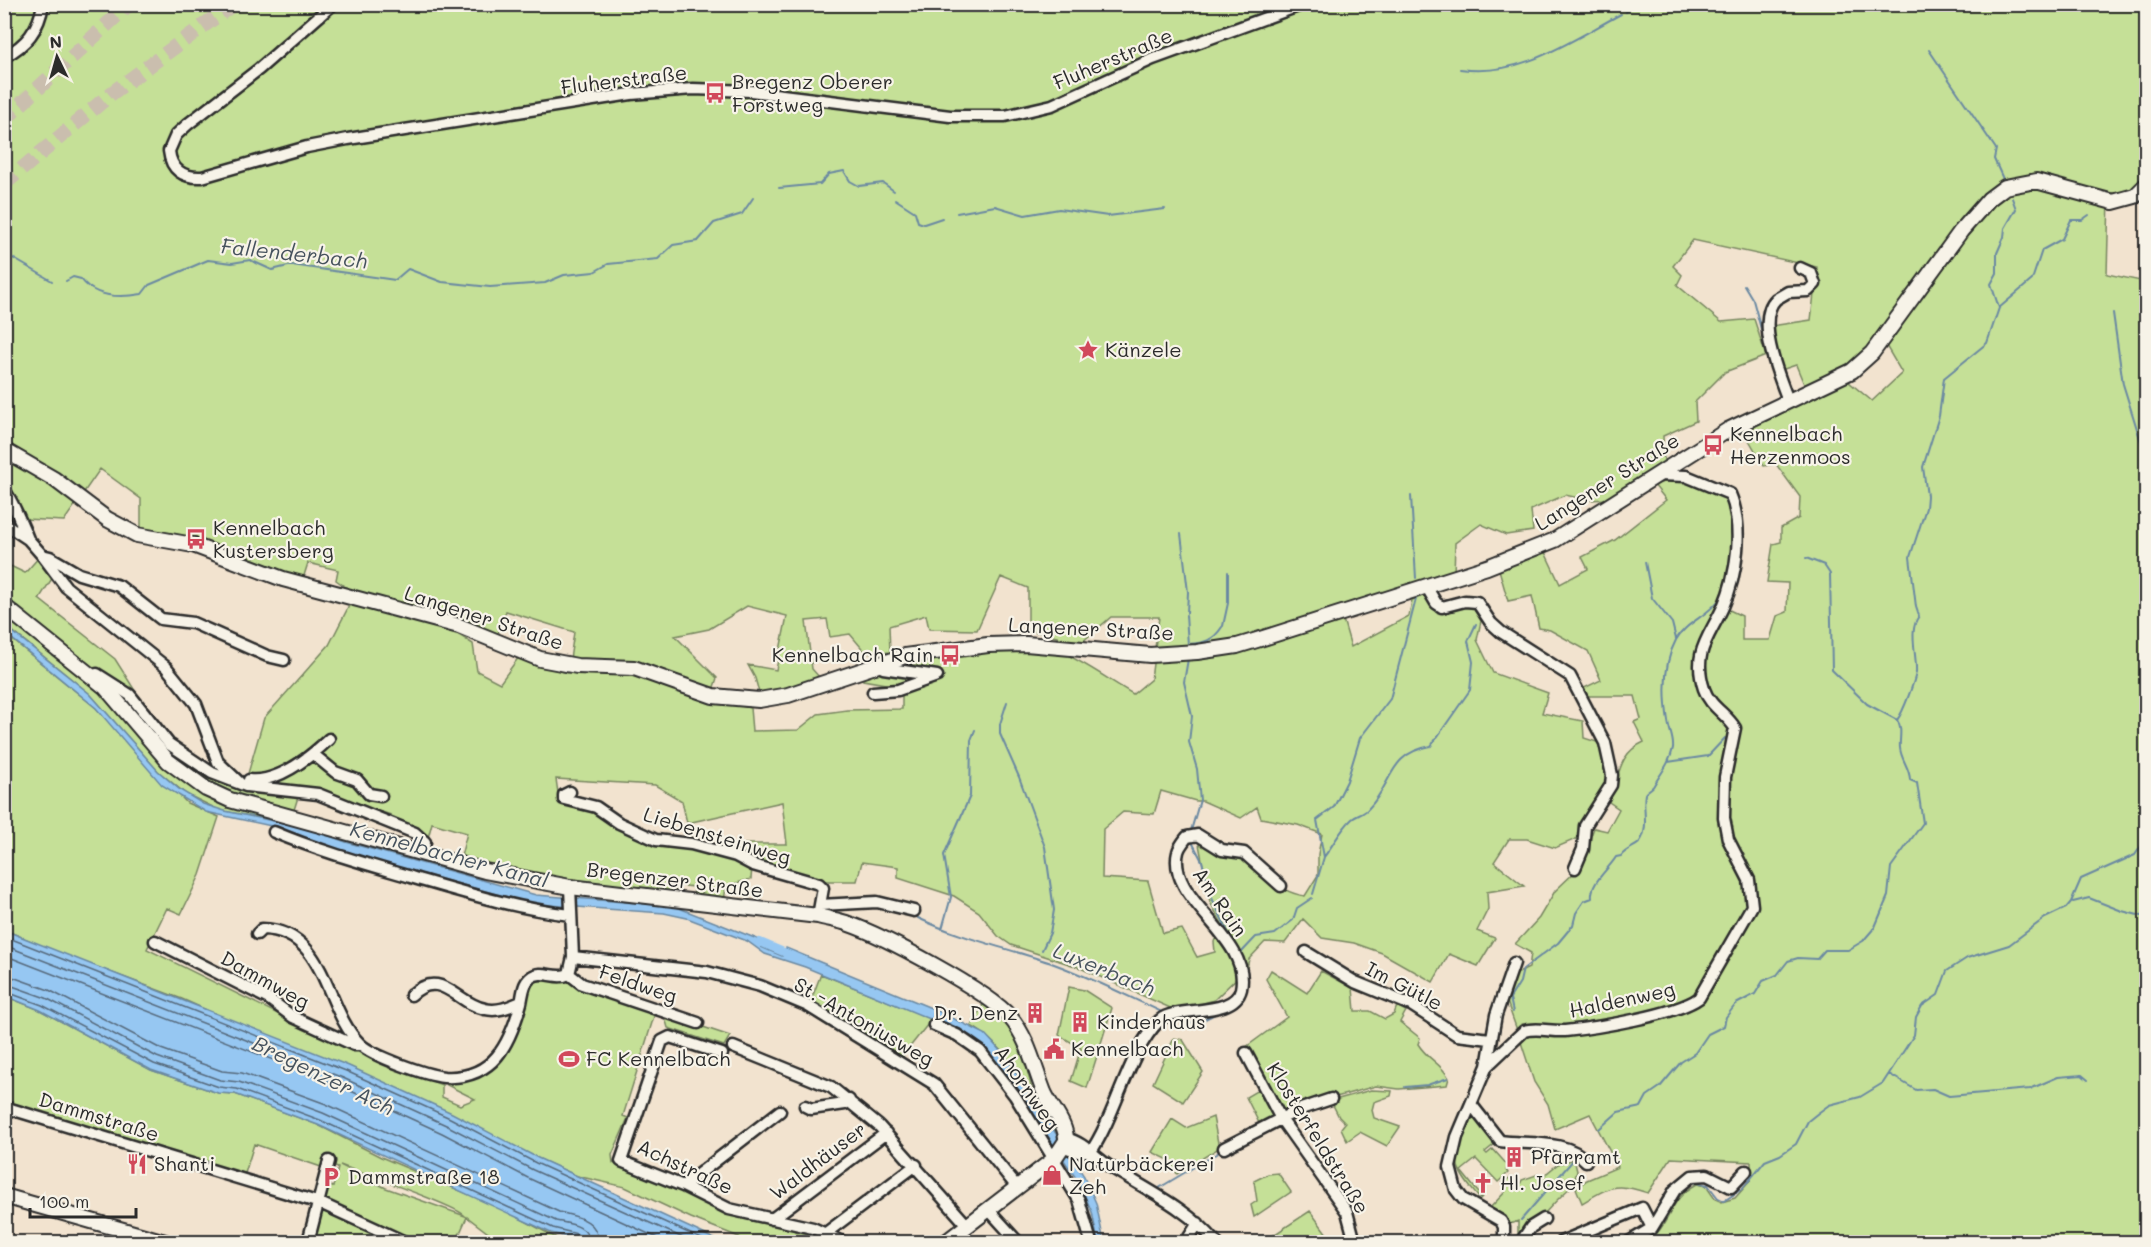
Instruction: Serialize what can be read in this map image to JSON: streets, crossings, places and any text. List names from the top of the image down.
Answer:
{
  "streets": {
    "main road": ["Langener Straße", "Bregenzer Straße"],
    "street": [
      "Fluherstraße",
      "Liebensteinweg",
      "Am Rain",
      "Dammweg",
      "Feldweg",
      "Im Gütle",
      "Haldenweg",
      "St.-Antoniusweg",
      "Ahornweg",
      "Dammstraße",
      "Klosterfeldstraße",
      "Waldhäuser",
      "Achstraße"
    ]
  },
  "crossings": [
    ["Langener Straße", "Haldenweg"],
    ["Liebensteinweg", "Bregenzer Straße"],
    ["Dammweg", "Feldweg"],
    ["Waldhäuser", "Achstraße"]
  ],
  "water": [
    "Fallenderbach",
    "Kennelbacher Kanal",
    "Luxerbach",
    "Bregenzer Ach"
  ],
  "places": {
    "bus stop": [
      "Bregenz Oberer Forstweg",
      "Kennelbach Herzenmoos",
      "Kennelbach Kustersberg",
      "Kennelbach Rain"
    ],
    "place": ["Känzele"],
    "building": ["Dr. Denz", "Kinderhaus", "Pfarramt"],
    "public building": ["Kennelbach"],
    "sports": ["FC Kennelbach"],
    "restaurant": ["Shanti"],
    "shop": ["Naturbäckerei Zeh"],
    "parking": ["Dammstraße 18"],
    "church": ["Hl. Josef"]
  },
  "scale_bar": "100 m",
  "north": "top"
}
